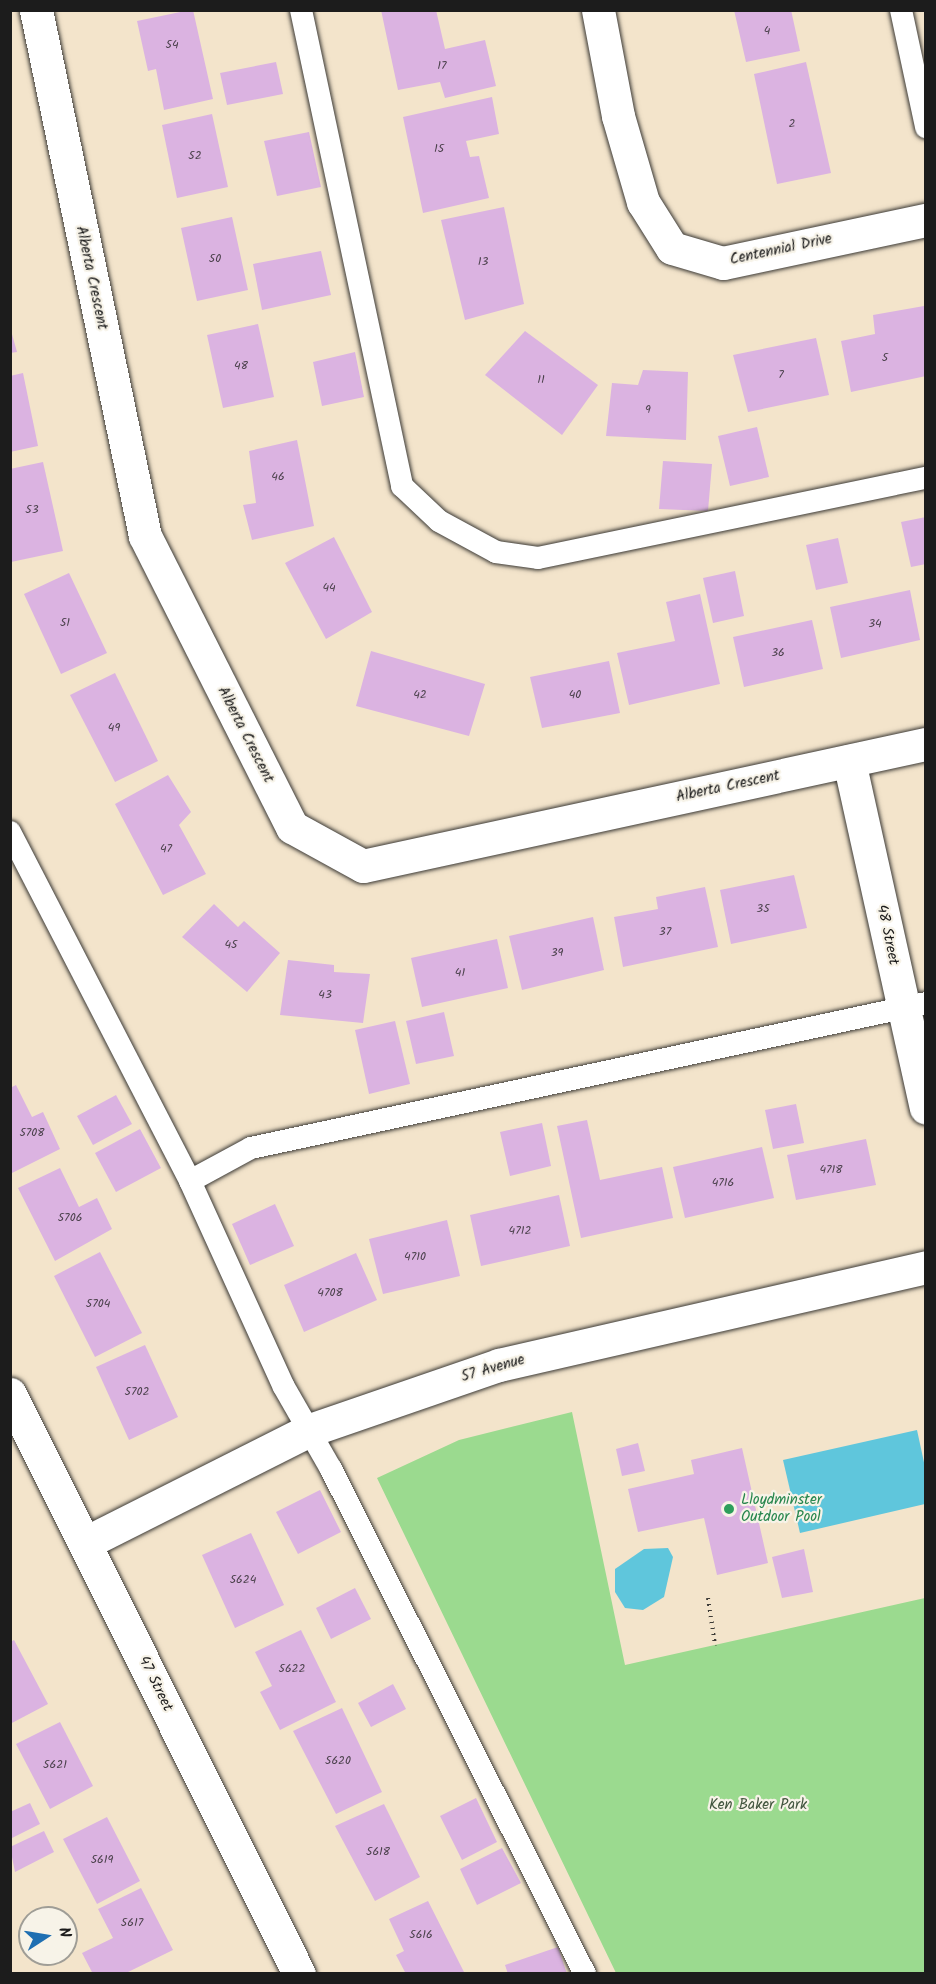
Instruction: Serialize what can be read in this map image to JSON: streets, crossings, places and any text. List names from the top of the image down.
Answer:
{
  "streets": {
    "street": [
      "Centennial Drive",
      "Alberta Crescent",
      "48 Street",
      "57 Avenue",
      "47 Street"
    ]
  },
  "crossings": [
    ["Alberta Crescent", "48 Street"],
    ["57 Avenue", "47 Street"]
  ],
  "parks": ["Ken Baker Park"],
  "places": ["Lloydminster Outdoor Pool"],
  "house_numbers": [
    "4",
    "54",
    "17",
    "2",
    "15",
    "52",
    "50",
    "13",
    "5",
    "48",
    "7",
    "11",
    "9",
    "46",
    "53",
    "44",
    "51",
    "34",
    "36",
    "42",
    "40",
    "49",
    "47",
    "35",
    "37",
    "45",
    "39",
    "41",
    "43",
    "5708",
    "4718",
    "4716",
    "5706",
    "4712",
    "4710",
    "4708",
    "5704",
    "5702",
    "5624",
    "5622",
    "5620",
    "5621",
    "5618",
    "5619",
    "5617",
    "5616"
  ],
  "north": "right"
}
